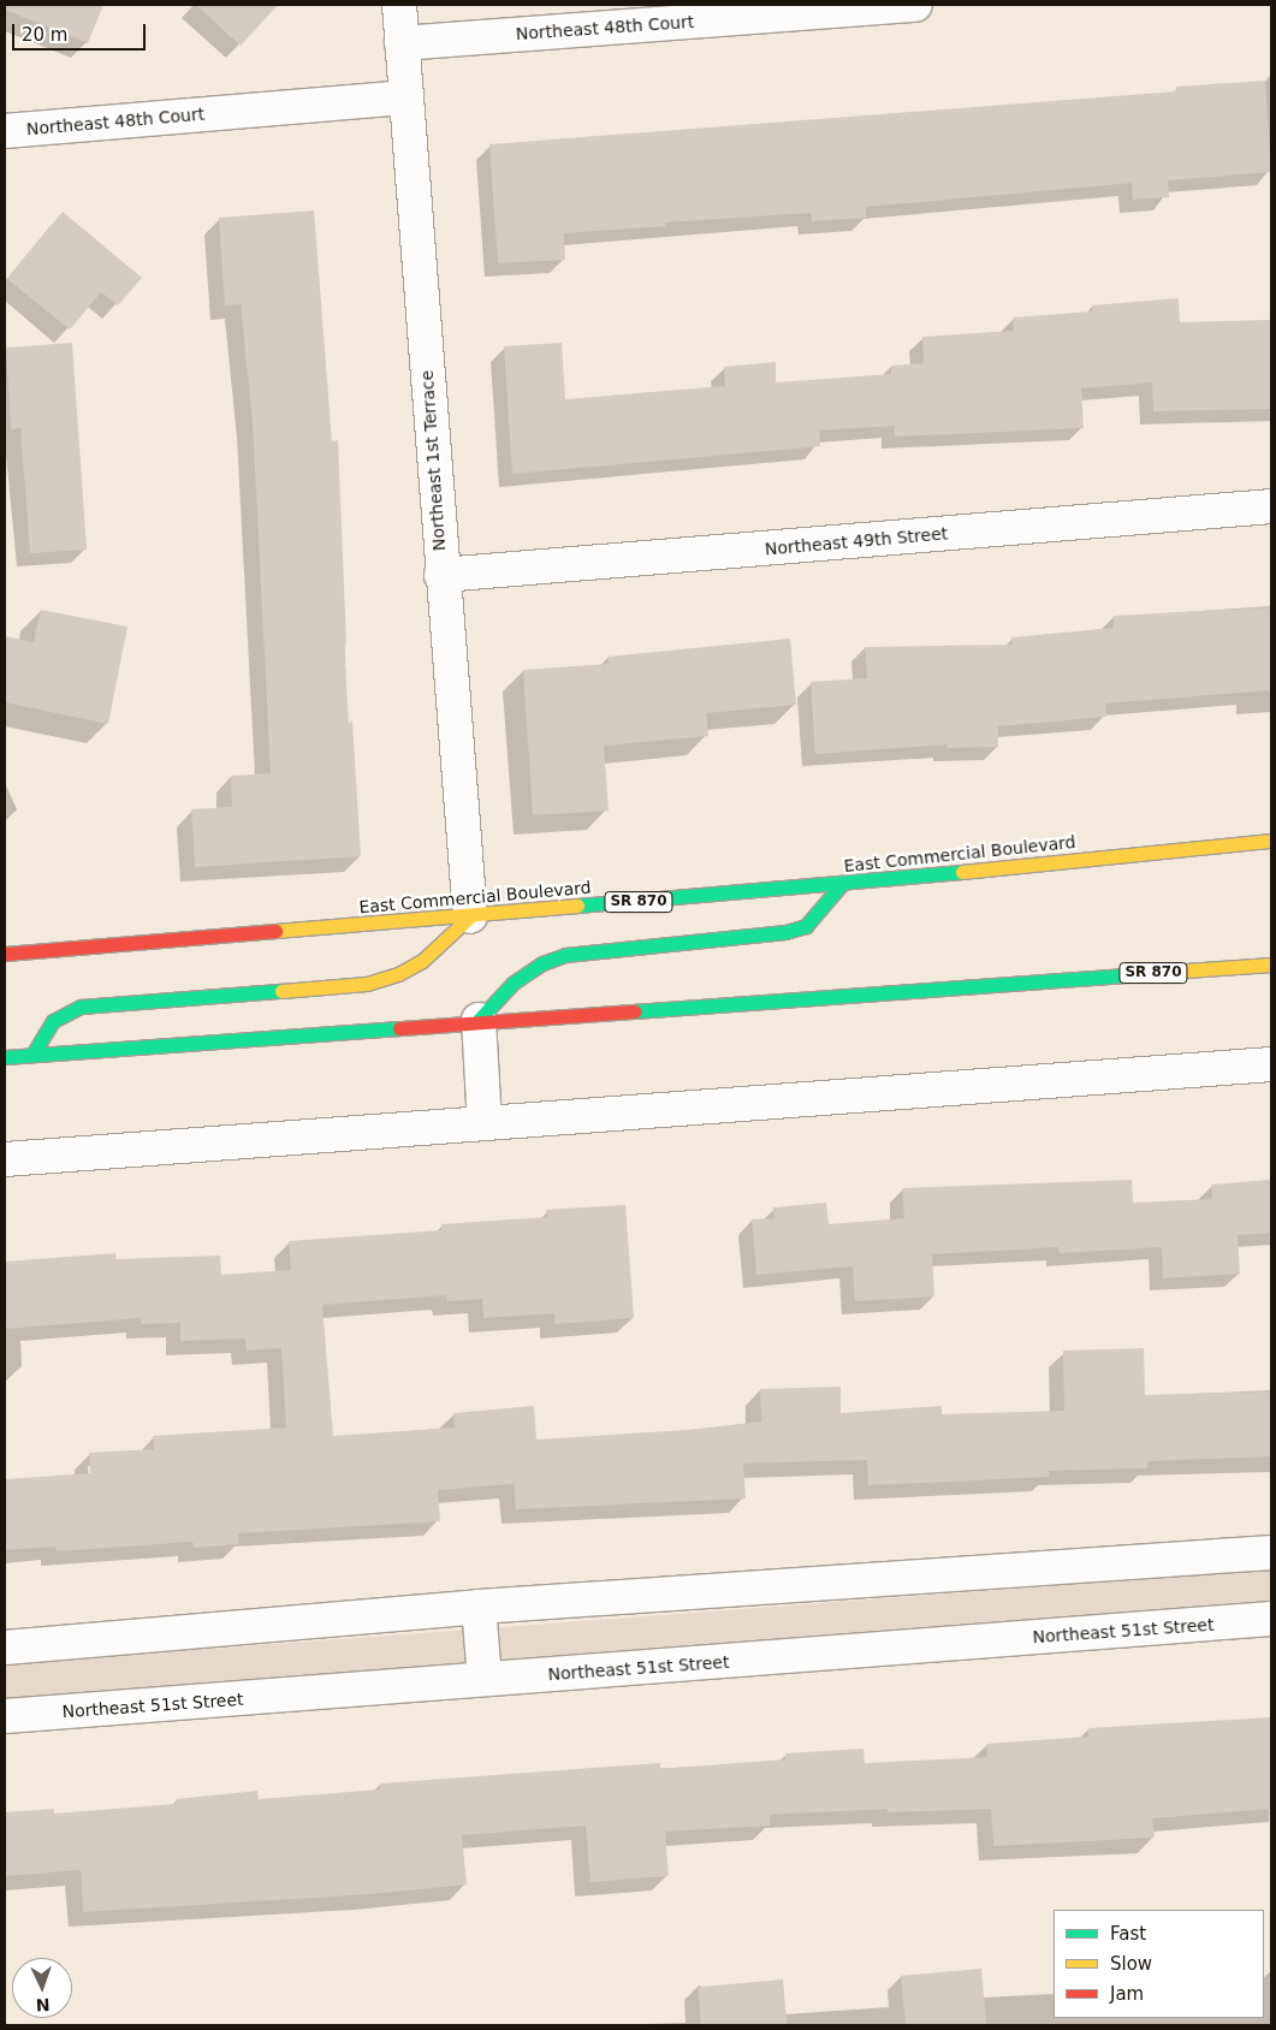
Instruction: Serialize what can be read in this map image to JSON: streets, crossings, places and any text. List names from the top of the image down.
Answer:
{
  "streets": {
    "main road": ["East Commercial Boulevard", "SR 870"],
    "street": [
      "Northeast 48th Court",
      "Northeast 1st Terrace",
      "Northeast 49th Street",
      "Northeast 51st Street"
    ]
  },
  "crossings": [
    ["Northeast 48th Court", "Northeast 1st Terrace"],
    ["Northeast 1st Terrace", "Northeast 49th Street"],
    ["Northeast 1st Terrace", "East Commercial Boulevard"]
  ],
  "legend": ["Fast", "Slow", "Jam"],
  "scale_bar": "20 m",
  "north": "bottom"
}
